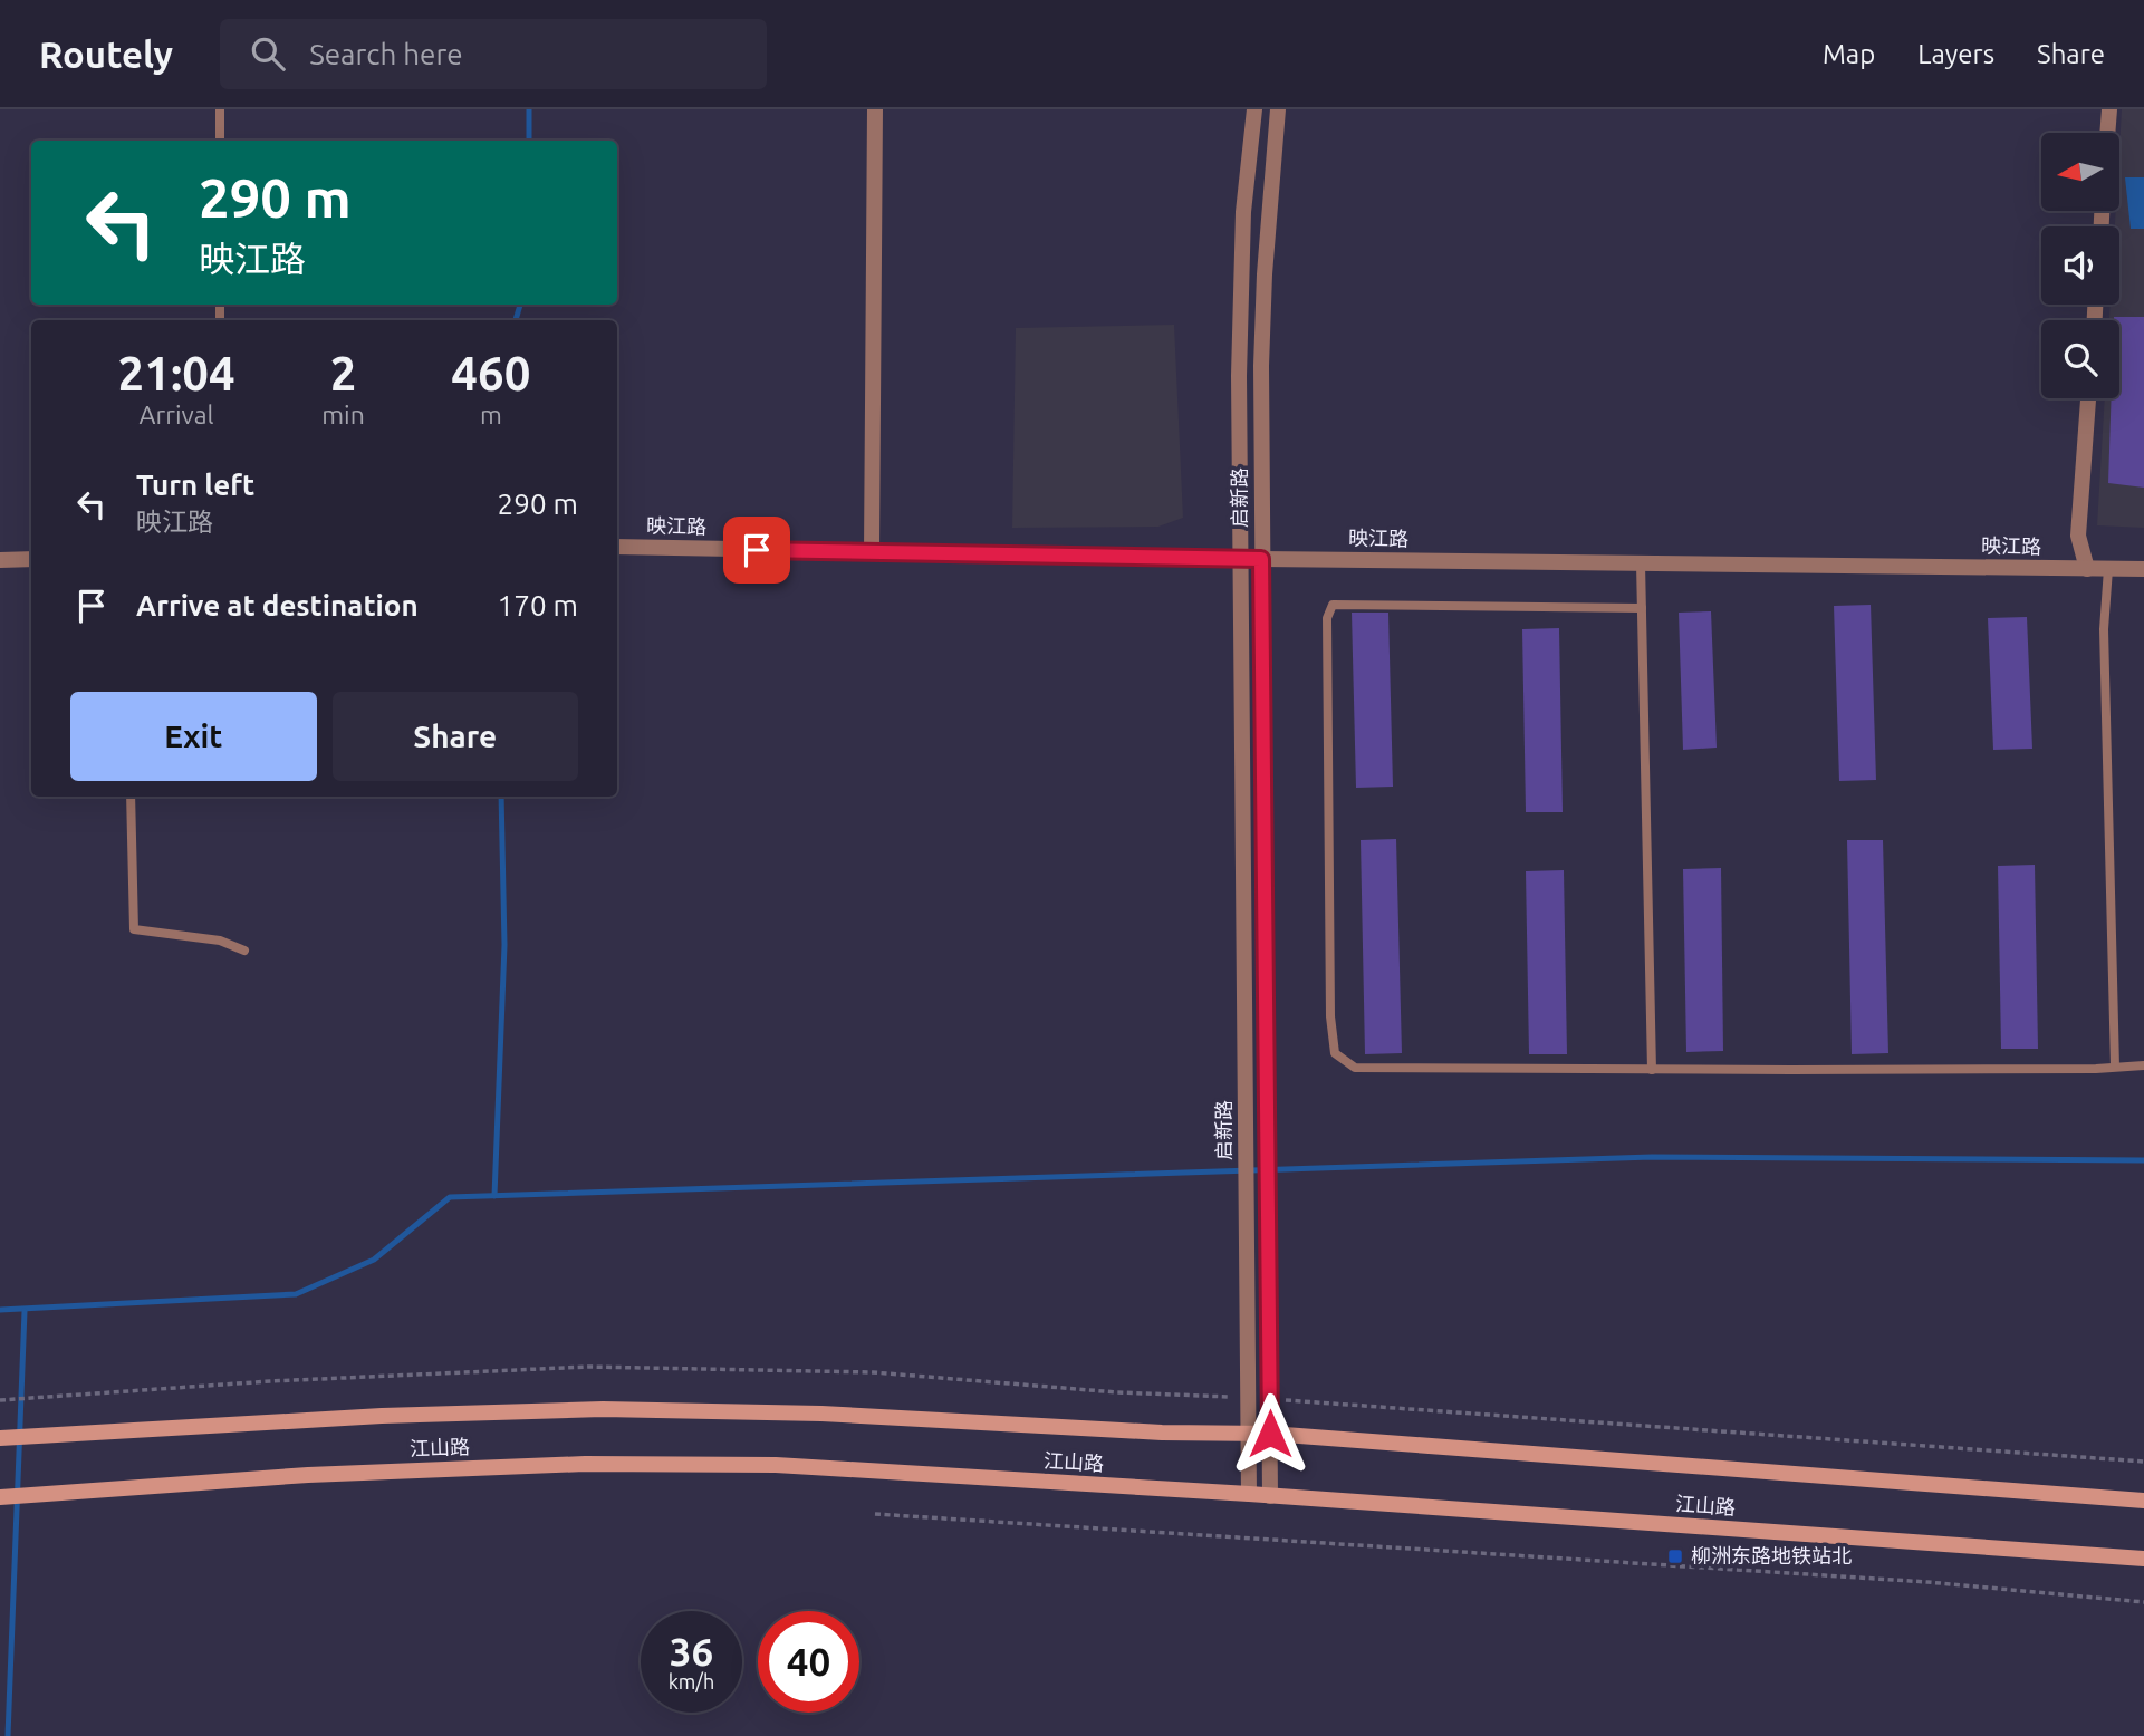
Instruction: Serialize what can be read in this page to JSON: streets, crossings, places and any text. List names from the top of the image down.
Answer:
{
  "streets": {
    "main road": ["江山路"],
    "street": ["启新路", "映江路"]
  },
  "crossings": [
    ["启新路", "映江路"],
    ["启新路", "江山路"]
  ],
  "places": {
    "transit": ["柳洲东路地铁站北"]
  },
  "north": "left",
  "page": {
    "header": "Routely",
    "search": "Search here",
    "nav": ["Map", "Layers", "Share"],
    "turn": ["290 m", "映江路"],
    "eta": [
      "21:04",
      "Arrival",
      "2",
      "min",
      "460",
      "m"
    ],
    "list": [
      {
        "name": "Turn left",
        "note": "映江路",
        "value": "290 m"
      },
      {
        "name": "Arrive at destination",
        "value": "170 m"
      }
    ],
    "buttons": ["Exit", "Share"],
    "speed": "36 km/h",
    "limit": "40"
  }
}
